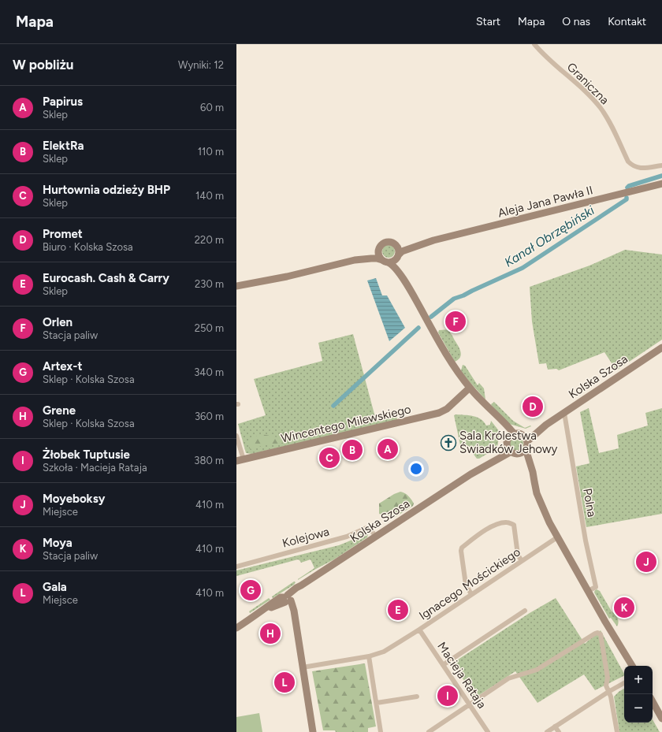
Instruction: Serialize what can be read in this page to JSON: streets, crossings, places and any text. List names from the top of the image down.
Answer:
{
  "streets": {
    "street": [
      "Graniczna",
      "Aleja Jana Pawła II",
      "Kolska Szosa",
      "Wincentego Milewskiego",
      "Polna",
      "Kolejowa",
      "Ignacego Mościckiego",
      "Macieja Rataja"
    ]
  },
  "crossings": [
    ["Kolska Szosa", "Polna"],
    ["Kolska Szosa", "Kolejowa"],
    ["Ignacego Mościckiego", "Macieja Rataja"]
  ],
  "water": ["Kanał Obrzębiński"],
  "places": {
    "church": ["Sala Królestwa Świadków Jehowy"]
  },
  "page": {
    "header": "Mapa",
    "nav": [
      "Start",
      "Mapa",
      "O nas",
      "Kontakt"
    ],
    "heading": ["W pobliżu", "Wyniki: 12"],
    "list": [
      {
        "mark": "A",
        "name": "Papirus",
        "note": "Sklep",
        "value": "60 m"
      },
      {
        "mark": "B",
        "name": "ElektRa",
        "note": "Sklep",
        "value": "110 m"
      },
      {
        "mark": "C",
        "name": "Hurtownia odzieży BHP",
        "note": "Sklep",
        "value": "140 m"
      },
      {
        "mark": "D",
        "name": "Promet",
        "note": "Biuro · Kolska Szosa",
        "value": "220 m"
      },
      {
        "mark": "E",
        "name": "Eurocash. Cash & Carry",
        "note": "Sklep",
        "value": "230 m"
      },
      {
        "mark": "F",
        "name": "Orlen",
        "note": "Stacja paliw",
        "value": "250 m"
      },
      {
        "mark": "G",
        "name": "Artex-t",
        "note": "Sklep · Kolska Szosa",
        "value": "340 m"
      },
      {
        "mark": "H",
        "name": "Grene",
        "note": "Sklep · Kolska Szosa",
        "value": "360 m"
      },
      {
        "mark": "I",
        "name": "Żłobek Tuptusie",
        "note": "Szkoła · Macieja Rataja",
        "value": "380 m"
      },
      {
        "mark": "J",
        "name": "Moyeboksy",
        "note": "Miejsce",
        "value": "410 m"
      },
      {
        "mark": "K",
        "name": "Moya",
        "note": "Stacja paliw",
        "value": "410 m"
      },
      {
        "mark": "L",
        "name": "Gala",
        "note": "Miejsce",
        "value": "410 m"
      }
    ],
    "pins": [
      "F",
      "D",
      "A",
      "B",
      "C",
      "J",
      "G",
      "K",
      "E",
      "H",
      "L",
      "I"
    ],
    "map_buttons": ["+", "−"]
  }
}
